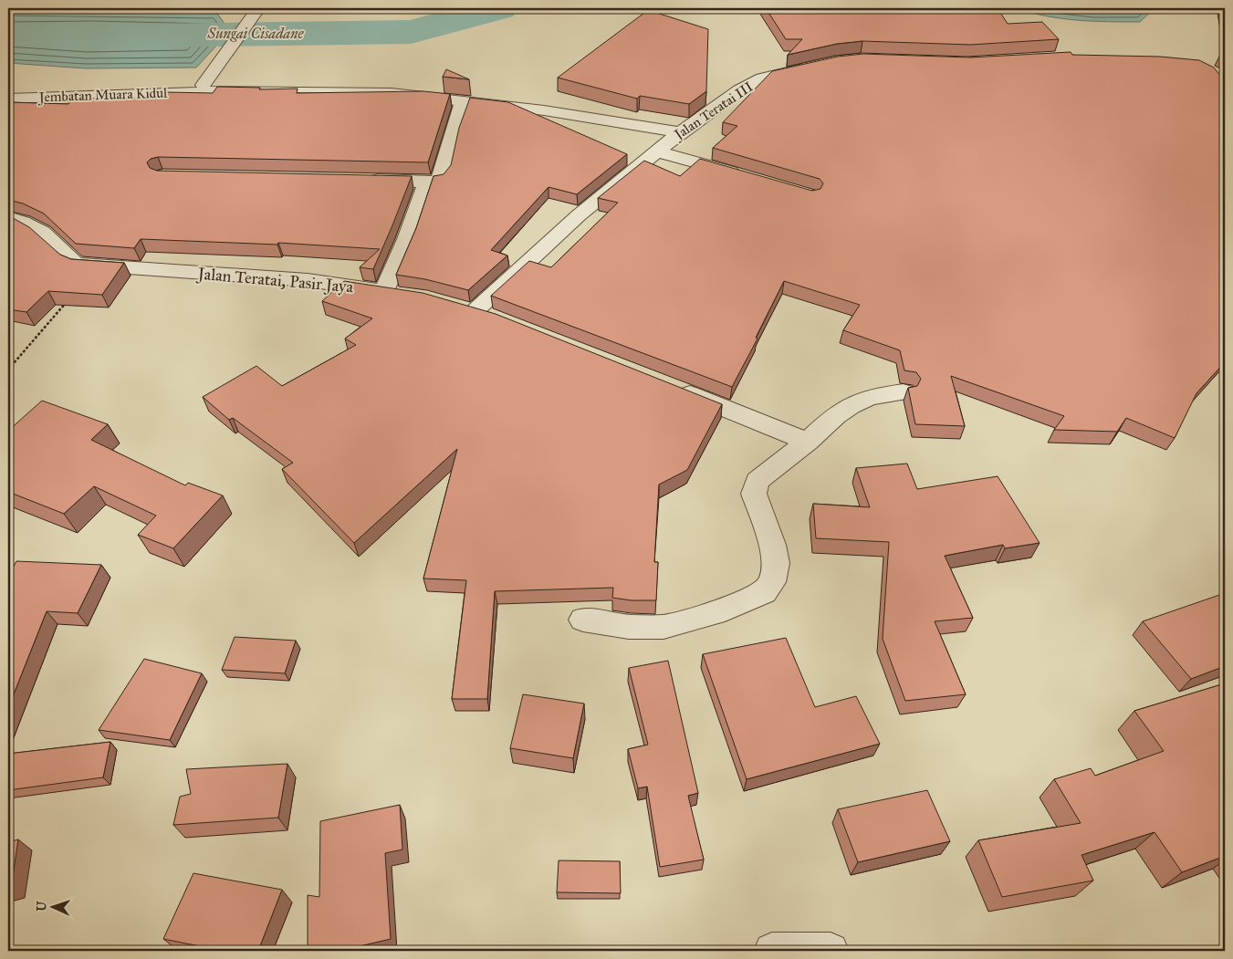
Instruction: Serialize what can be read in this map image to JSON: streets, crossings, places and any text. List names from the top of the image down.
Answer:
{
  "streets": {
    "street": ["Jembatan Muara Kidul", "Jalan Teratai III", "Jalan Teratai, Pasir Jaya"]
  },
  "crossings": [
    ["Jembatan Muara Kidul", "Jalan Teratai III"]
  ],
  "water": ["Sungai Cisadane"],
  "north": "left"
}
